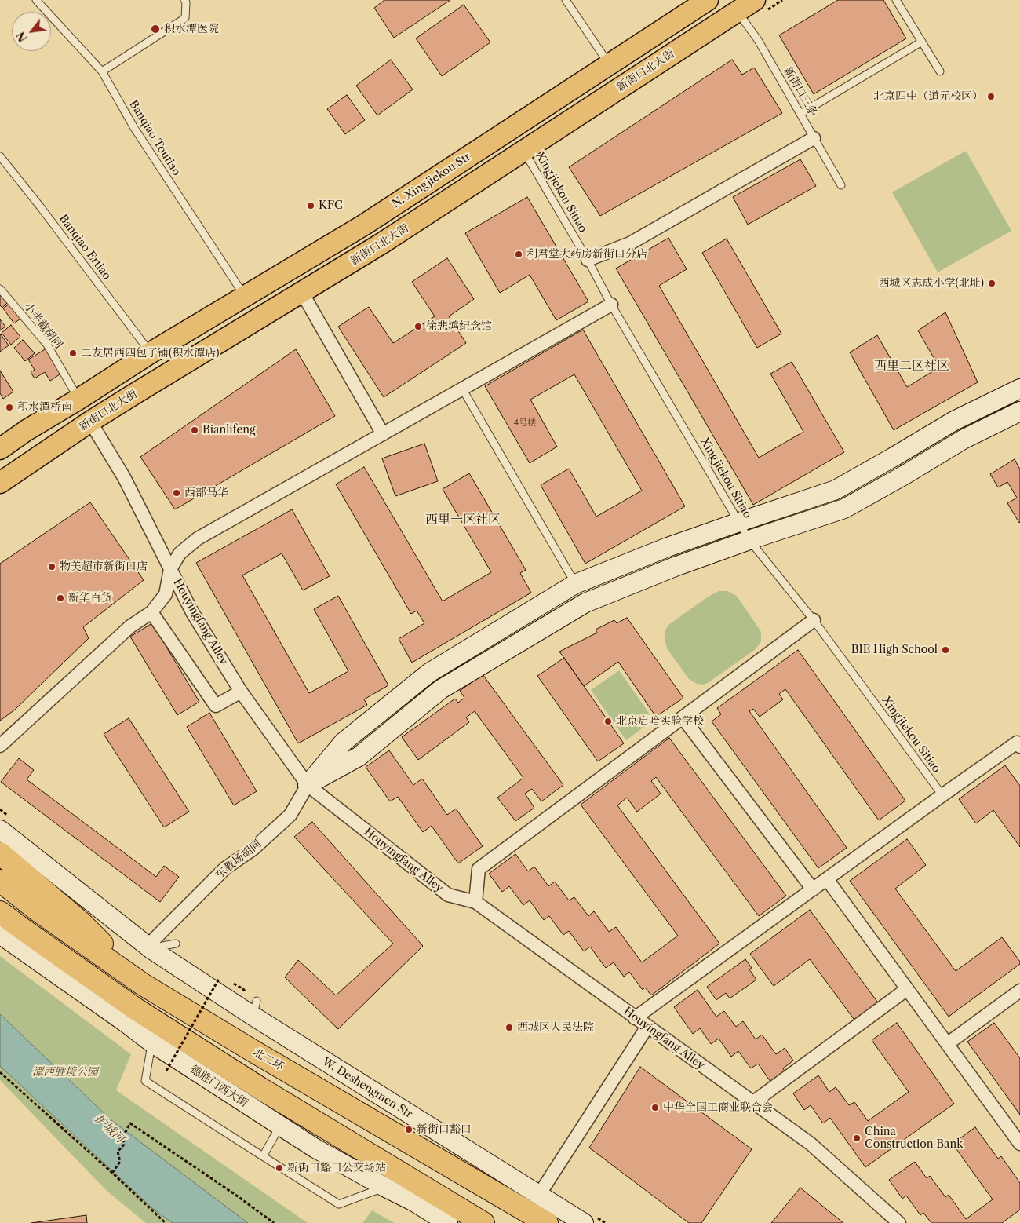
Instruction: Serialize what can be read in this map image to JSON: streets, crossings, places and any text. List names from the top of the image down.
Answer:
{
  "streets": {
    "highway": ["北二环"],
    "main road": ["新街口北大街", "N. Xingjiekou Str"],
    "street": [
      "Houyingfang Alley",
      "东教场胡同",
      "德胜门西大街",
      "W. Deshengmen Str"
    ],
    "lane": [
      "新街口三条",
      "Banqiao Toutiao",
      "Xingjiekou Sitiao",
      "Banqiao Ertiao",
      "小半截胡同"
    ]
  },
  "crossings": [
    ["新街口北大街", "新街口三条"],
    ["新街口北大街", "Xingjiekou Sitiao"],
    ["新街口北大街", "Houyingfang Alley"],
    ["Banqiao Toutiao", "N. Xingjiekou Str"],
    ["N. Xingjiekou Str", "Banqiao Ertiao"],
    ["Houyingfang Alley", "东教场胡同"],
    ["东教场胡同", "W. Deshengmen Str"]
  ],
  "districts": ["西里二区社区", "西里一区社区"],
  "water": ["护城河"],
  "parks": ["潭西胜境公园"],
  "places": [
    "积水潭医院",
    "北京四中（道元校区）",
    "KFC",
    "利君堂大药房新街口分店",
    "西城区志成小学(北址)",
    "徐悲鸿纪念馆",
    "二友居西四包子铺(积水潭店)",
    "积水潭桥南",
    "Bianlifeng",
    "西部马华",
    "物美超市新街口店",
    "新华百货",
    "BIE High School",
    "北京启喑实验学校",
    "西城区人民法院",
    "中华全国工商业联合会",
    "新街口豁口",
    "China Construction Bank",
    "新街口豁口公交场站"
  ],
  "house_numbers": ["4号楼"],
  "north": "bottom left"
}
